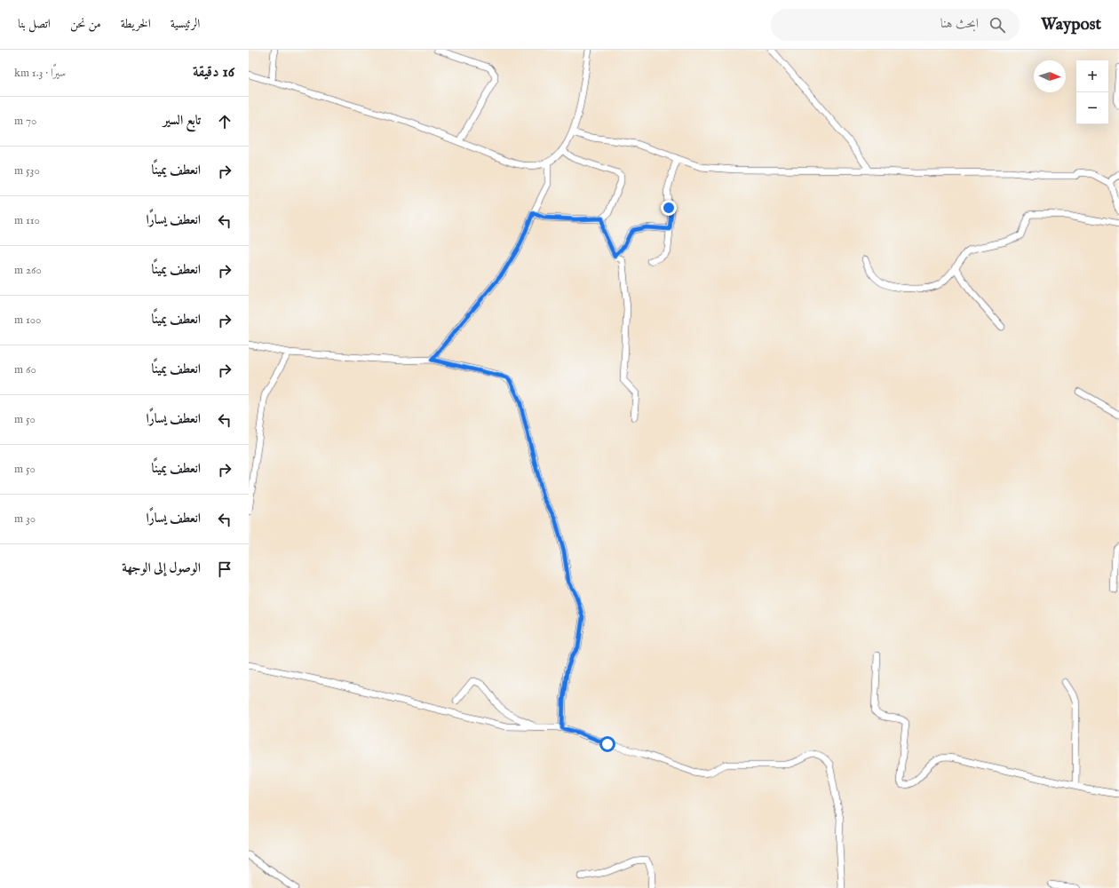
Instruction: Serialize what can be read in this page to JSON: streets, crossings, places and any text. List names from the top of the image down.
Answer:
{
  "north": "right",
  "page": {
    "header": "Waypost",
    "search": "ابحث هنا",
    "nav": [
      "الرئيسية",
      "الخريطة",
      "من نحن",
      "اتصل بنا"
    ],
    "heading": ["16 دقيقة", "سيرًا · 1.3 km"],
    "map_buttons": ["+", "−"],
    "list": [
      ["تابع السير", "70 m"],
      ["انعطف يمينًا", "530 m"],
      ["انعطف يسارًا", "110 m"],
      ["انعطف يمينًا", "260 m"],
      ["انعطف يمينًا", "100 m"],
      ["انعطف يمينًا", "60 m"],
      ["انعطف يسارًا", "50 m"],
      ["انعطف يمينًا", "50 m"],
      ["انعطف يسارًا", "30 m"],
      "الوصول إلى الوجهة"
    ]
  }
}
